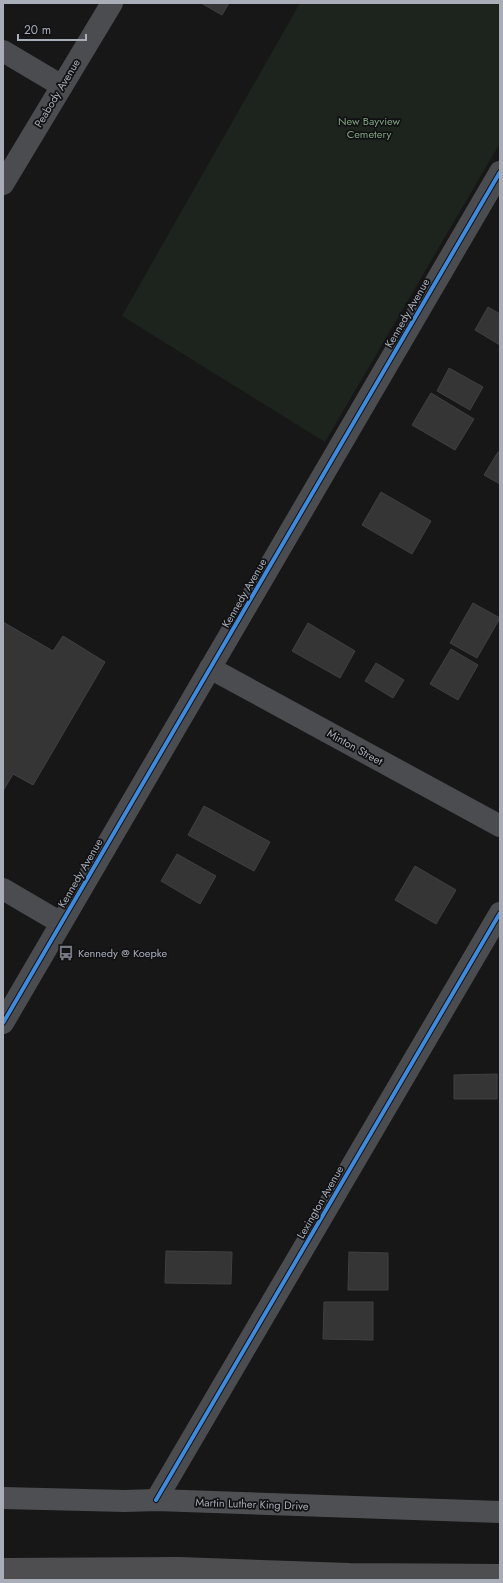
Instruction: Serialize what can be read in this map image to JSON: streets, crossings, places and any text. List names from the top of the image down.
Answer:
{
  "streets": {
    "main road": ["Martin Luther King Drive"],
    "street": [
      "Peabody Avenue",
      "Kennedy Avenue",
      "Minton Street",
      "Lexington Avenue"
    ]
  },
  "crossings": [
    ["Kennedy Avenue", "Minton Street"],
    ["Lexington Avenue", "Martin Luther King Drive"]
  ],
  "parks": ["New Bayview Cemetery"],
  "places": {
    "bus stop": ["Kennedy @ Koepke"]
  },
  "scale_bar": "20 m"
}
